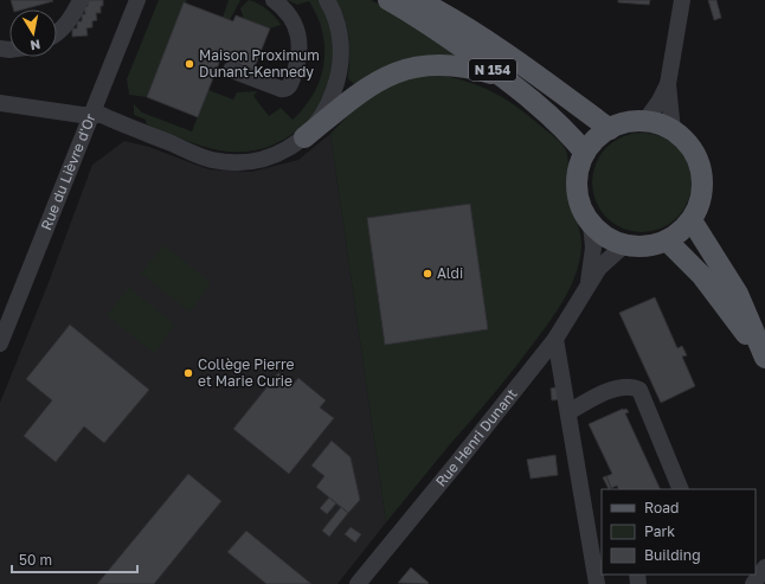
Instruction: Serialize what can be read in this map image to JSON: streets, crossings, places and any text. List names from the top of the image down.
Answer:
{
  "streets": {
    "main road": ["N 154"],
    "street": ["Rue du Lièvre d'Or", "Rue Henri Dunant"]
  },
  "crossings": [
    ["N 154", "Rue Henri Dunant"]
  ],
  "places": ["Maison Proximum Dunant-Kennedy", "Aldi", "Collège Pierre et Marie Curie"],
  "legend": ["Road", "Park", "Building"],
  "scale_bar": "50 m",
  "north": "bottom"
}
